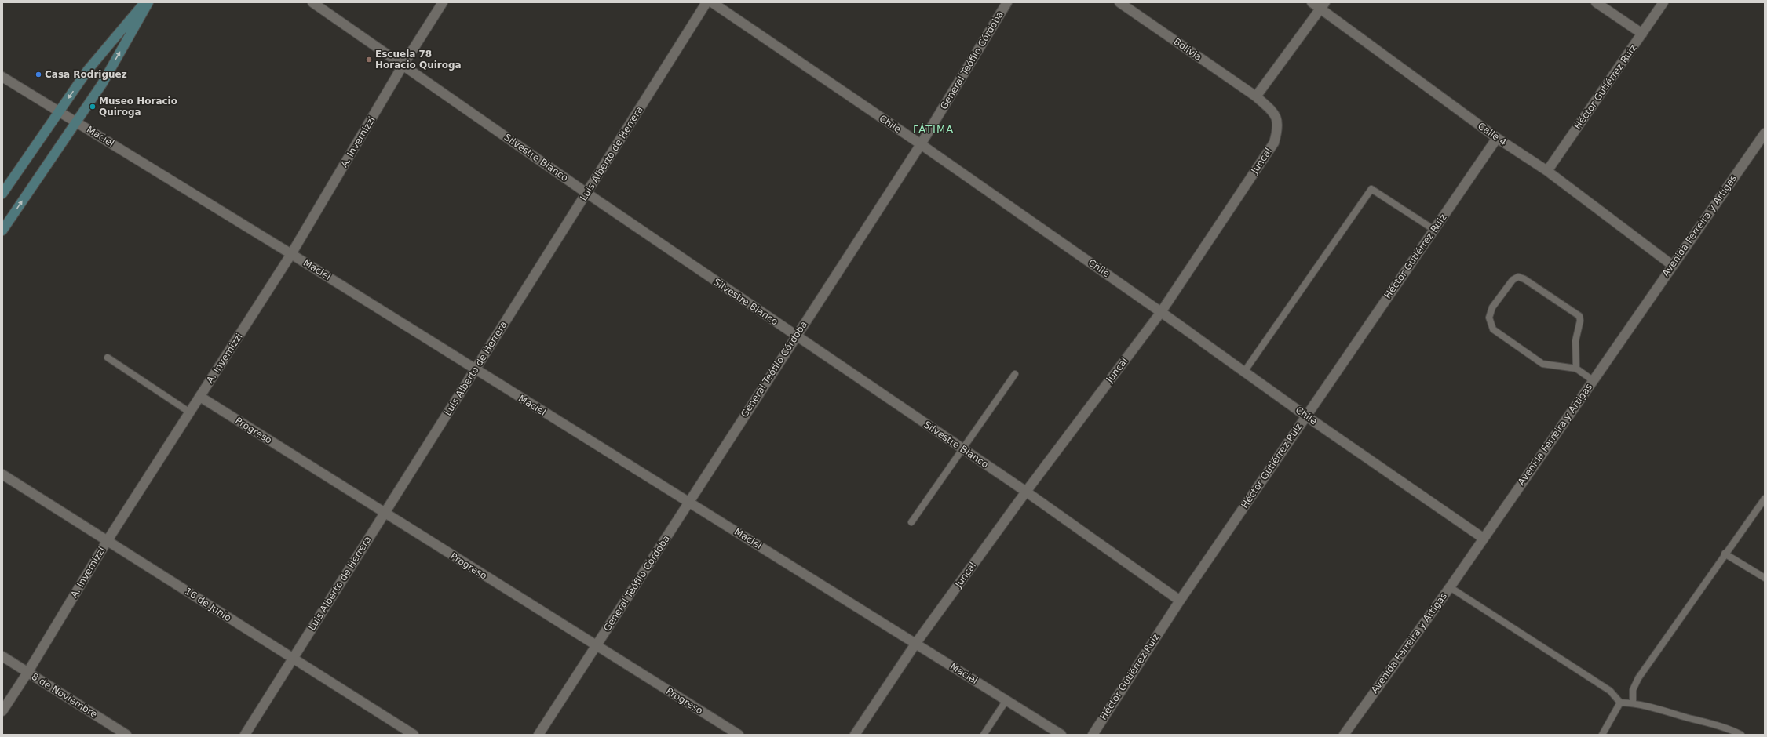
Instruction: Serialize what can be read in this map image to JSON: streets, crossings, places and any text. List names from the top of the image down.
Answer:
{
  "streets": {
    "street": [
      "Bolivia",
      "General Teófilo Córdoba",
      "Héctor Gutiérrez Ruiz",
      "Chile",
      "Calle 4",
      "Maciel",
      "A. Invernizzi",
      "Luis Alberto de Herrera",
      "Silvestre Blanco",
      "Juncal",
      "Avenida Ferreira y Artigas",
      "Progreso",
      "16 de Junio",
      "8 de Noviembre"
    ]
  },
  "crossings": [
    ["Bolivia", "Juncal"],
    ["General Teófilo Córdoba", "Chile"],
    ["General Teófilo Córdoba", "Maciel"],
    ["General Teófilo Córdoba", "Silvestre Blanco"],
    ["General Teófilo Córdoba", "Progreso"],
    ["Héctor Gutiérrez Ruiz", "Chile"],
    ["Héctor Gutiérrez Ruiz", "Calle 4"],
    ["Héctor Gutiérrez Ruiz", "Silvestre Blanco"],
    ["Chile", "Juncal"],
    ["Chile", "Avenida Ferreira y Artigas"],
    ["Calle 4", "Avenida Ferreira y Artigas"],
    ["Maciel", "A. Invernizzi"],
    ["Maciel", "Luis Alberto de Herrera"],
    ["Maciel", "Juncal"],
    ["A. Invernizzi", "Silvestre Blanco"],
    ["A. Invernizzi", "Progreso"],
    ["A. Invernizzi", "16 de Junio"],
    ["A. Invernizzi", "8 de Noviembre"],
    ["Luis Alberto de Herrera", "Silvestre Blanco"],
    ["Luis Alberto de Herrera", "Progreso"],
    ["Luis Alberto de Herrera", "16 de Junio"],
    ["Silvestre Blanco", "Juncal"]
  ],
  "districts": ["FÁTIMA"],
  "places": ["Escuela 78 Horacio Quiroga", "Casa Rodriguez", "Museo Horacio Quiroga"]
}
